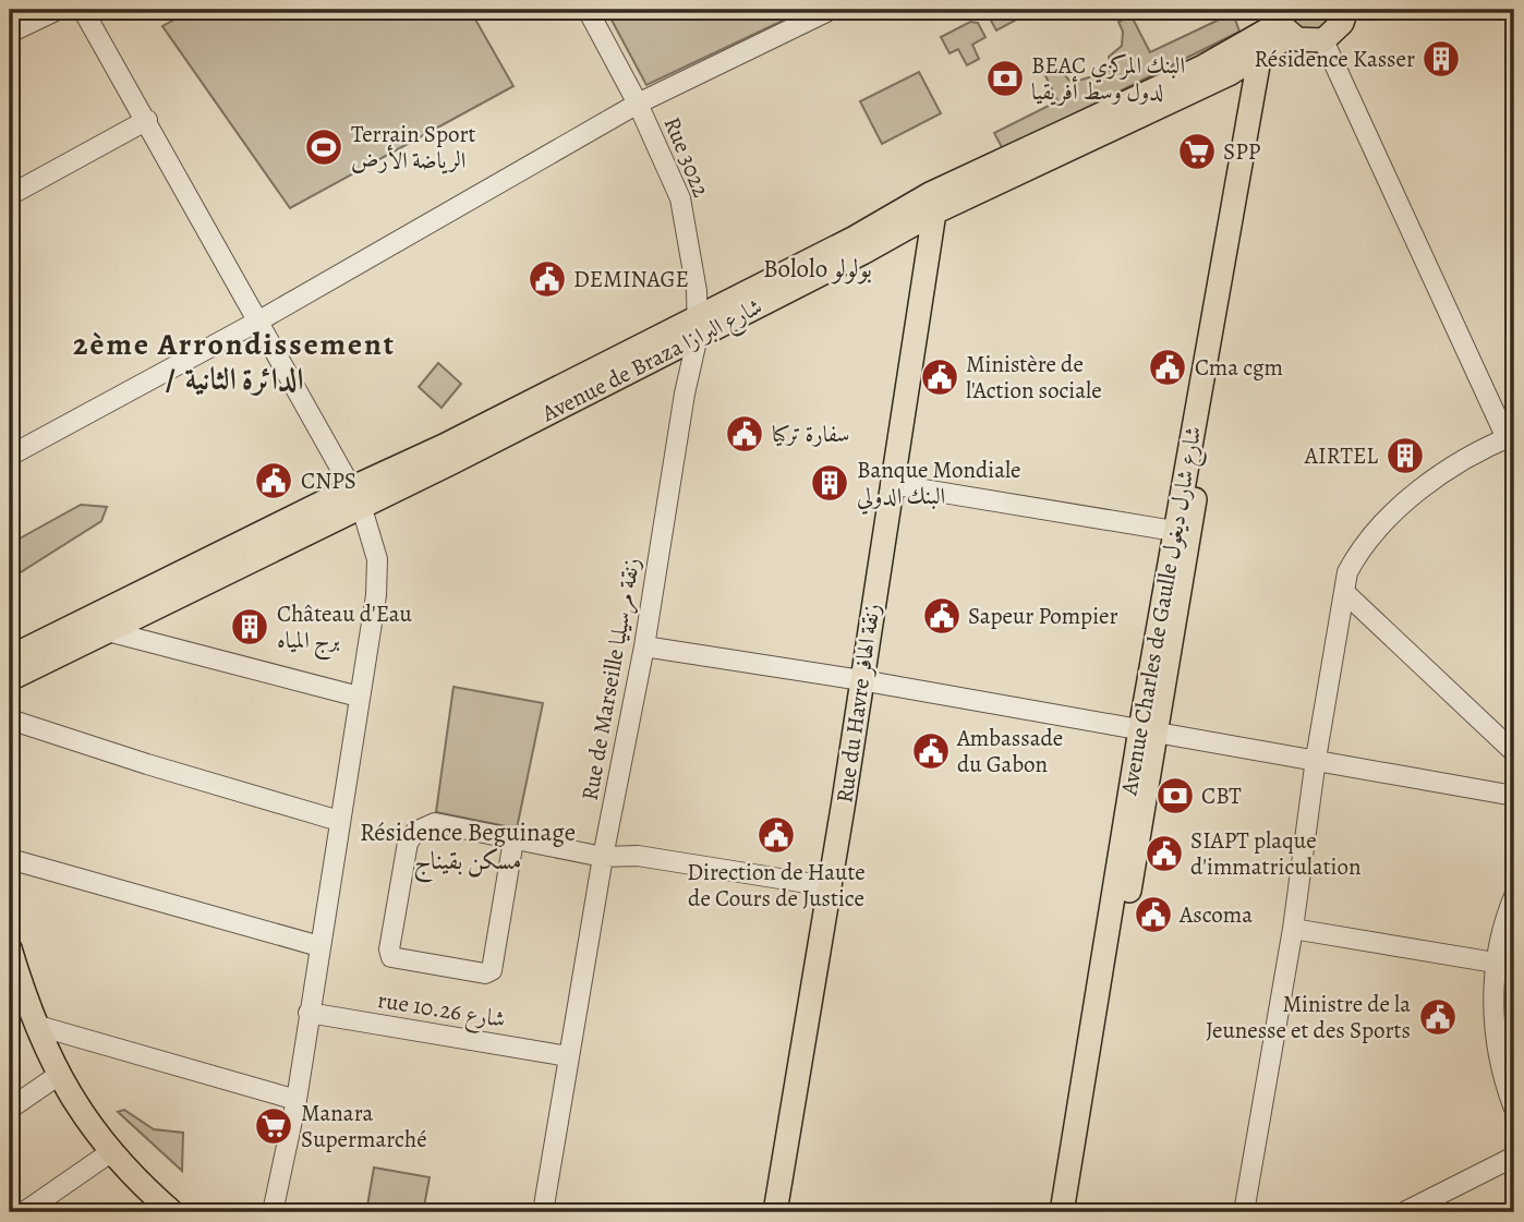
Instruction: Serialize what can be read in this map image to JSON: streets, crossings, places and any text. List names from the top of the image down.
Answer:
{
  "streets": {
    "main road": ["Avenue de Braza شارع البرازا", "Avenue Charles de Gaulle شارع شارل ديغول", "Rue du Havre زنقة الهافر"],
    "street": ["Rue 3022", "Rue de Marseille زنقة مرسيليا", "rue 10.26 شارع"]
  },
  "crossings": [
    ["Rue 3022", "Avenue de Braza شارع البرازا"],
    ["Rue 3022", "Rue de Marseille زنقة مرسيليا"],
    ["Avenue de Braza شارع البرازا", "Avenue Charles de Gaulle شارع شارل ديغول"],
    ["Avenue de Braza شارع البرازا", "Rue de Marseille زنقة مرسيليا"],
    ["Avenue de Braza شارع البرازا", "Rue du Havre زنقة الهافر"],
    ["Rue de Marseille زنقة مرسيليا", "rue 10.26 شارع"]
  ],
  "districts": ["Bololo بولولو", "2ème Arrondissement / الدائرة الثانية", "Résidence Beguinage مسكن بقيناج"],
  "places": {
    "building": [
      "Résidence Kasser",
      "AIRTEL",
      "Banque Mondiale البنك الدولي",
      "Château d'Eau برج المياه"
    ],
    "bank": ["BEAC البنك المركزي لدول وسط أفريقيا", "CBT"],
    "sports": ["Terrain Sport الرياضة الأرض"],
    "supermarket": ["SPP", "Manara Supermarché"],
    "public building": [
      "DEMINAGE",
      "Cma cgm",
      "Ministère de l'Action sociale",
      "سفارة تركيا",
      "CNPS",
      "Sapeur Pompier",
      "Ambassade du Gabon",
      "Direction de Haute de Cours de Justice",
      "SIAPT plaque d'immatriculation",
      "Ascoma",
      "Ministre de la Jeunesse et des Sports"
    ]
  }
}
